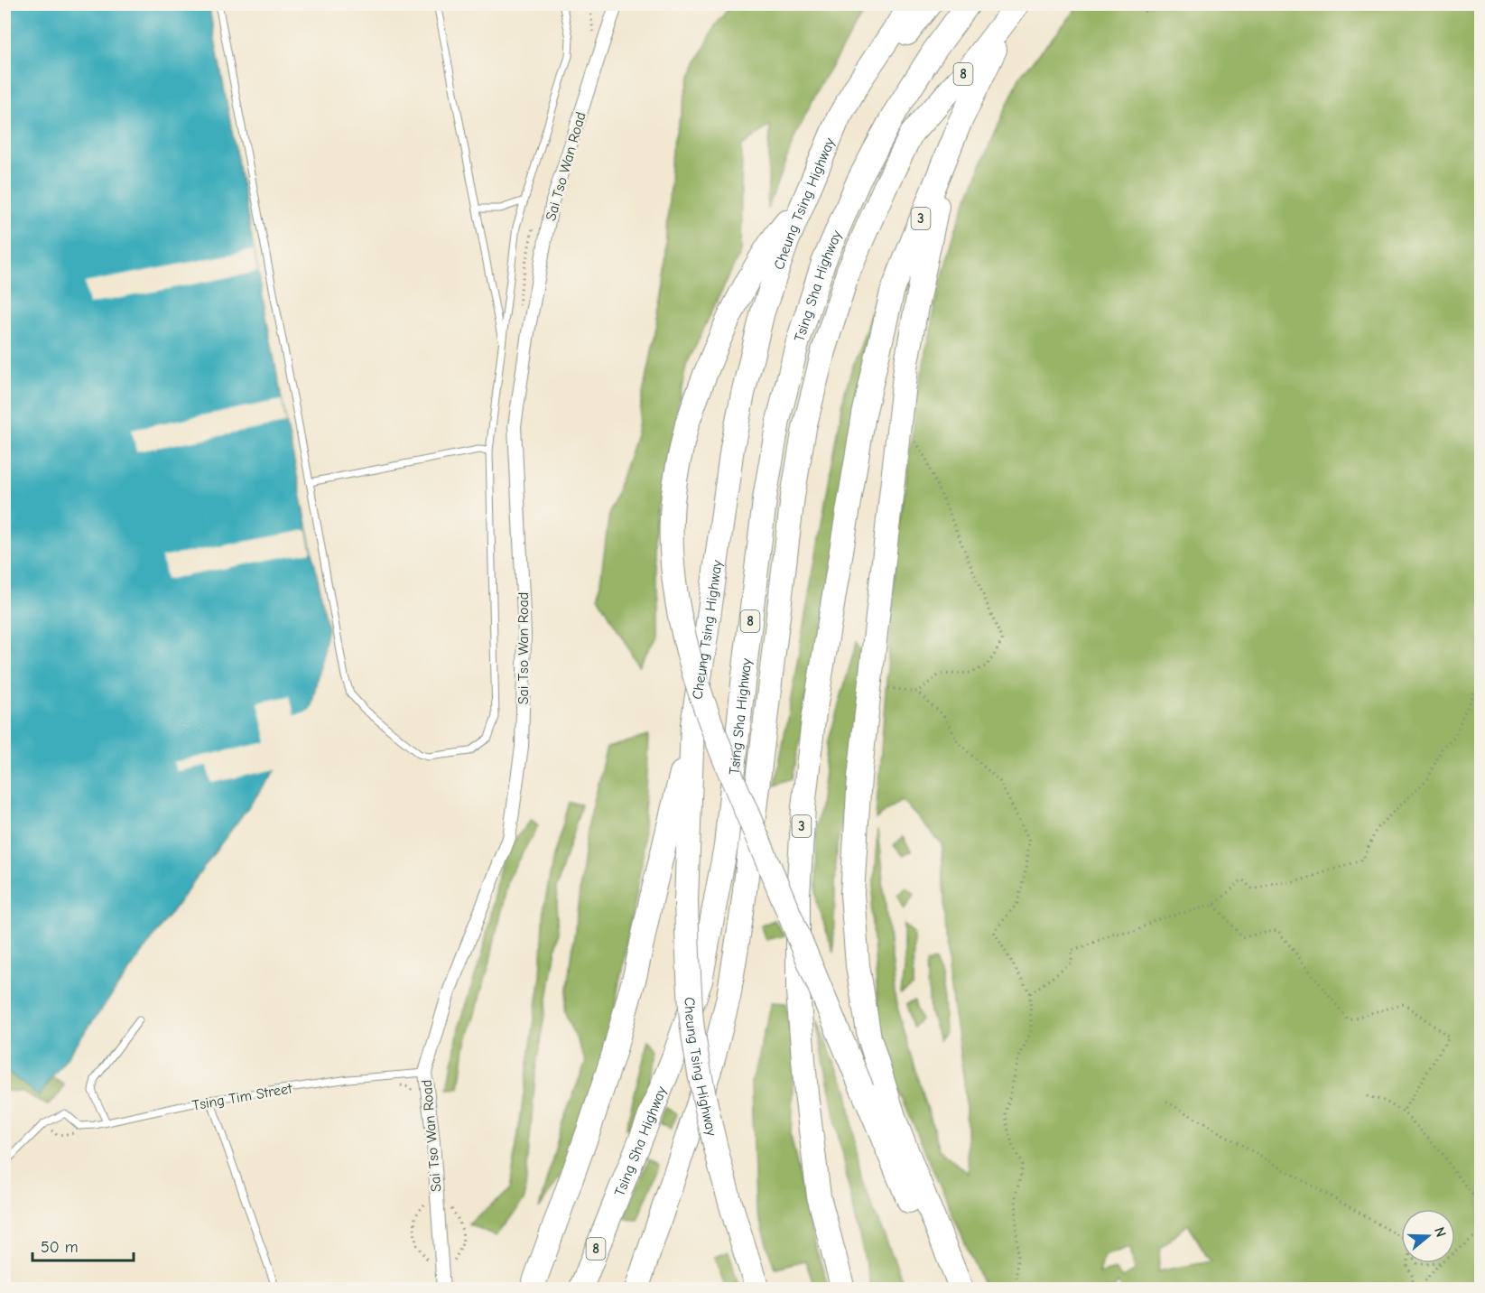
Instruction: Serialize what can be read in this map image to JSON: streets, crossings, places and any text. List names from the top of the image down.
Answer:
{
  "streets": {
    "highway": [
      "8",
      "Cheung Tsing Highway",
      "3",
      "Tsing Sha Highway"
    ],
    "street": ["Sai Tso Wan Road"],
    "lane": ["Tsing Tim Street"]
  },
  "crossings": [
    ["Sai Tso Wan Road", "Tsing Tim Street"],
    ["3", "Tsing Sha Highway"]
  ],
  "scale_bar": "50 m",
  "north": "right"
}
